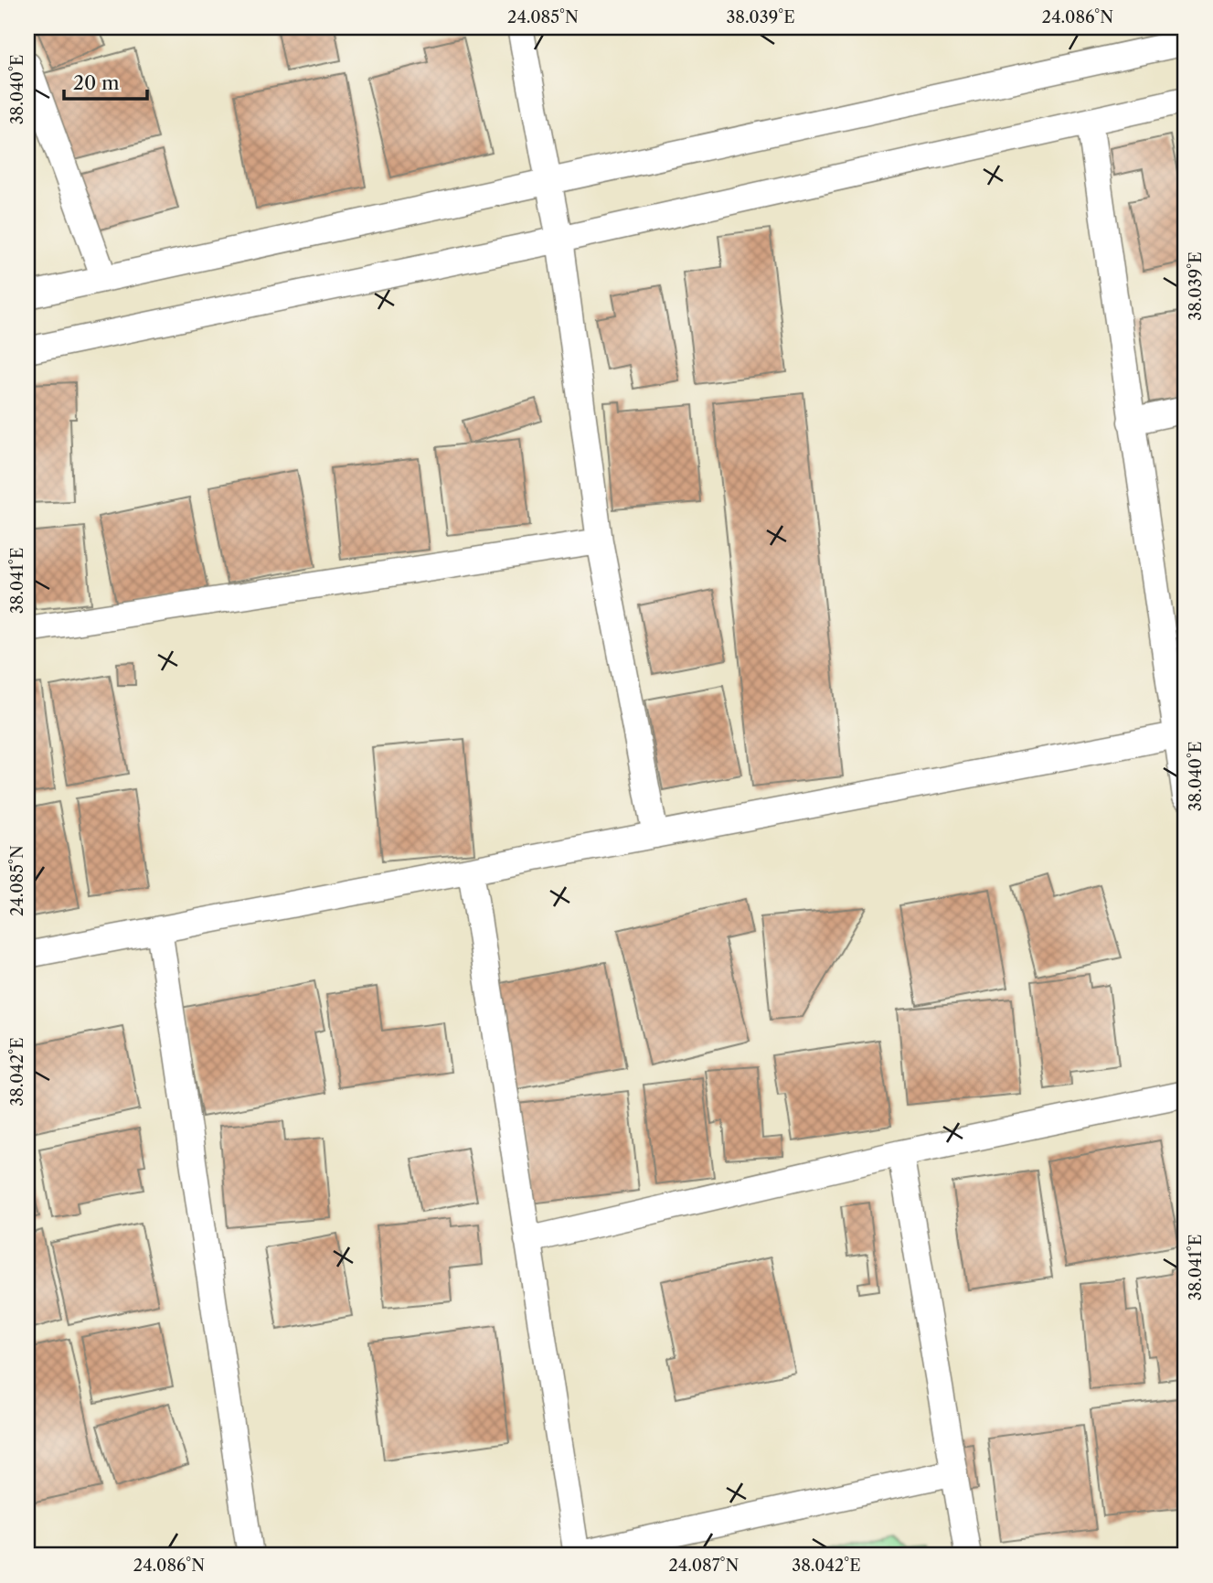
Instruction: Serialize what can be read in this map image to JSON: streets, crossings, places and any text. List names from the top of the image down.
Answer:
{
  "scale_bar": "20 m",
  "coordinates": [
    "24.085°N",
    "38.039°E",
    "24.086°N",
    "38.040°E",
    "38.041°E",
    "38.042°E",
    "24.087°N"
  ]
}
